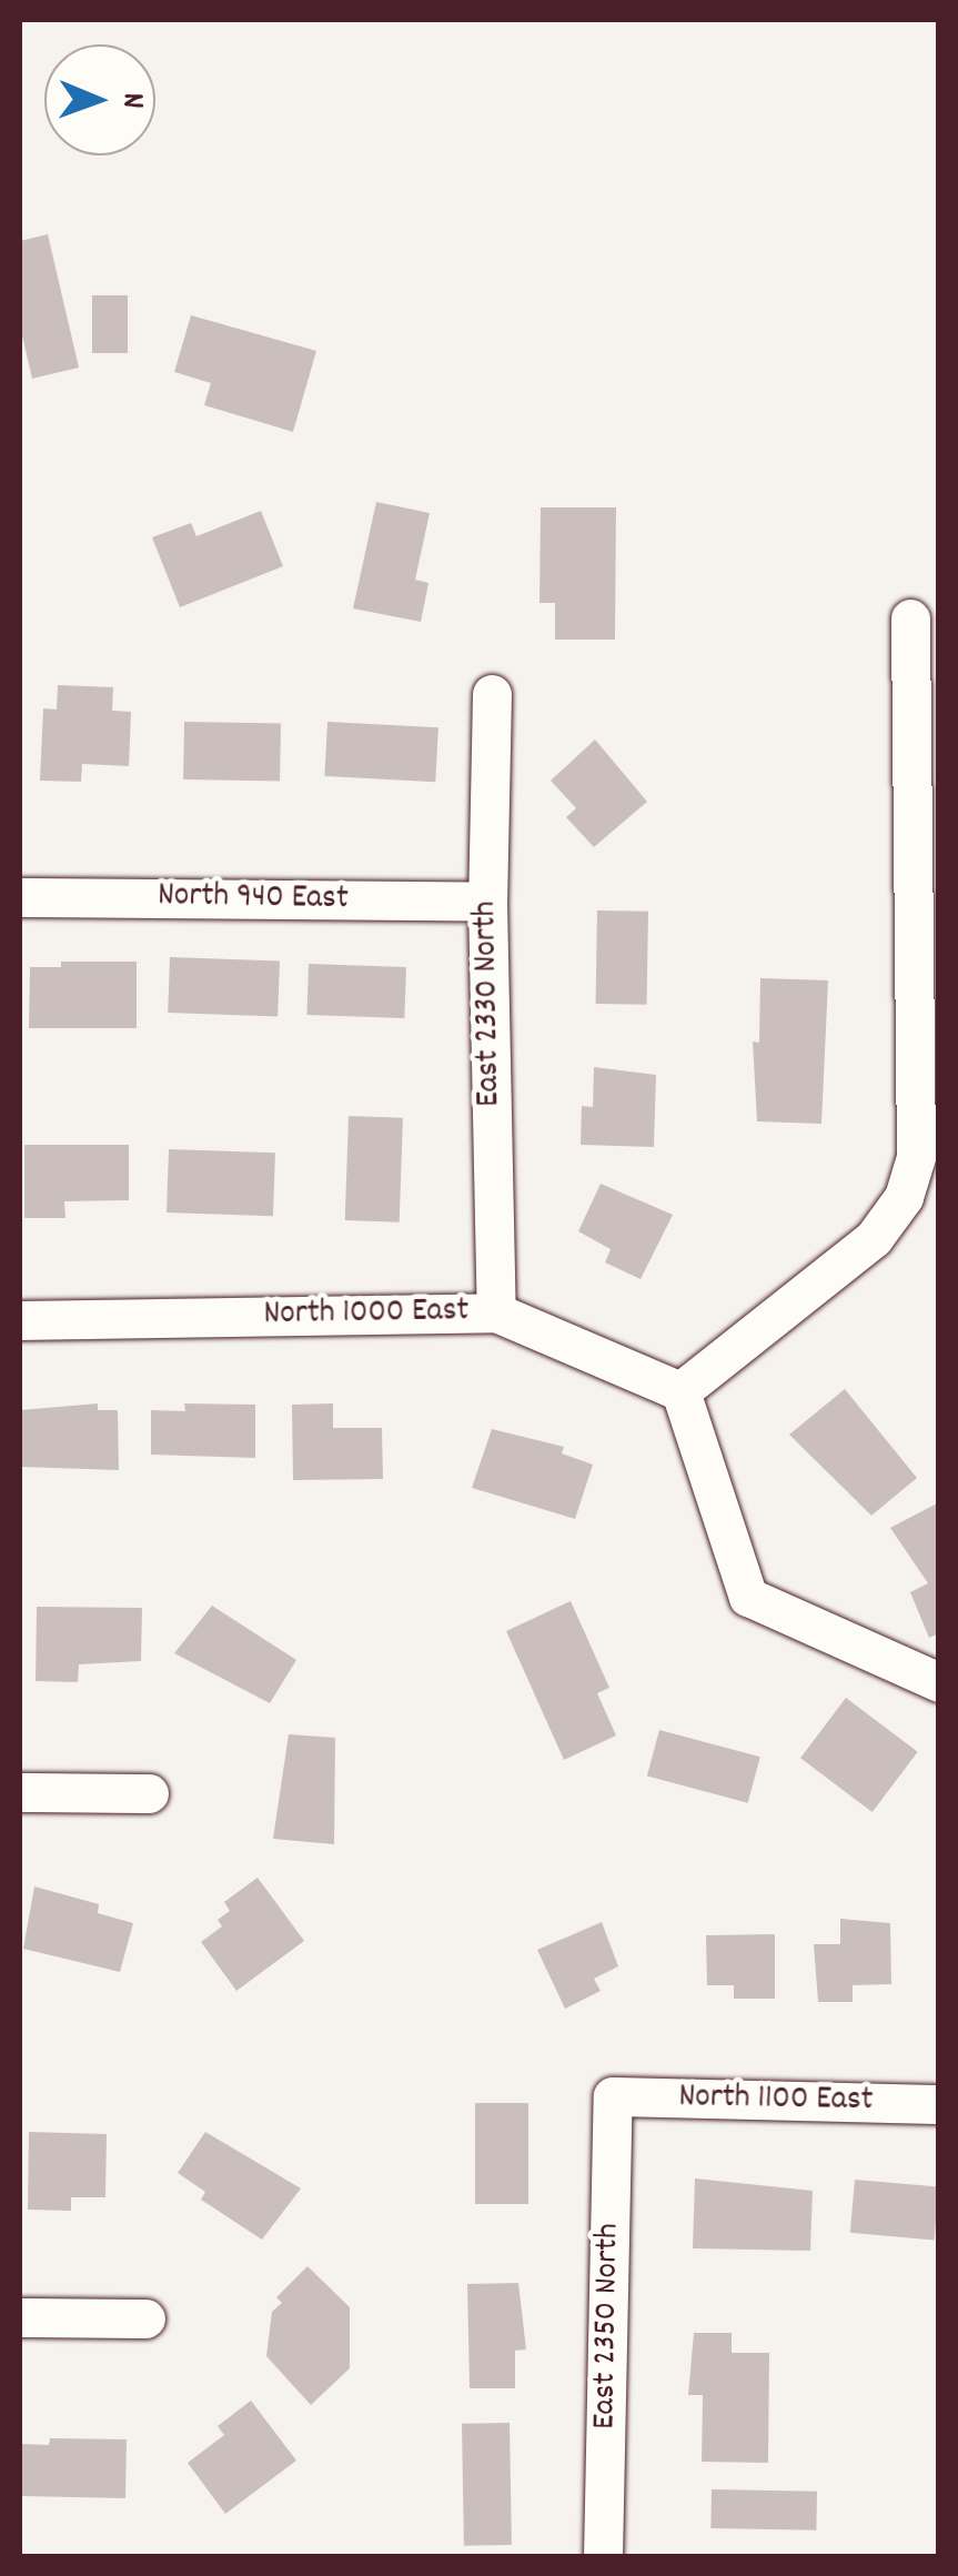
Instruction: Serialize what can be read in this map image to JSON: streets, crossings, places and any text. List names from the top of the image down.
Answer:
{
  "streets": {
    "street": [
      "North 940 East",
      "East 2330 North",
      "North 1000 East",
      "North 1100 East",
      "East 2350 North"
    ]
  },
  "crossings": [
    ["North 940 East", "East 2330 North"],
    ["East 2330 North", "North 1000 East"],
    ["North 1100 East", "East 2350 North"]
  ],
  "north": "right"
}
